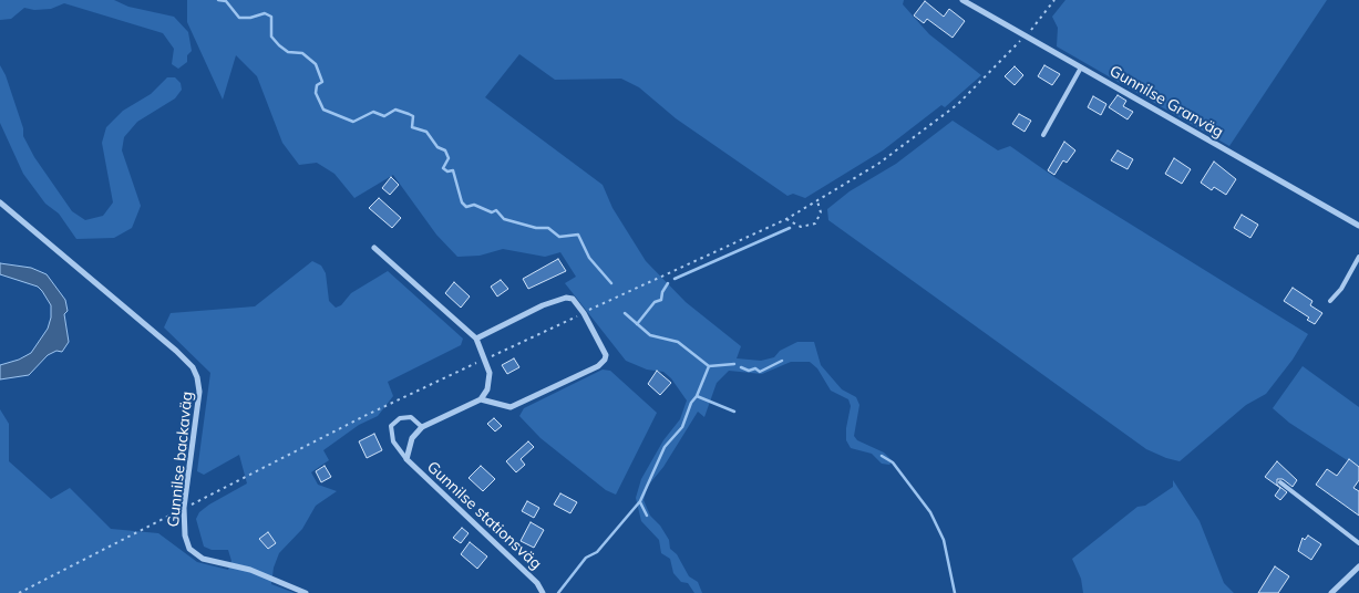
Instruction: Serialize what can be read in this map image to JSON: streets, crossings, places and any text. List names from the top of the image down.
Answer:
{
  "streets": {
    "street": ["Gunnilse Granväg", "Gunnilse backaväg", "Gunnilse stationsväg"]
  }
}
